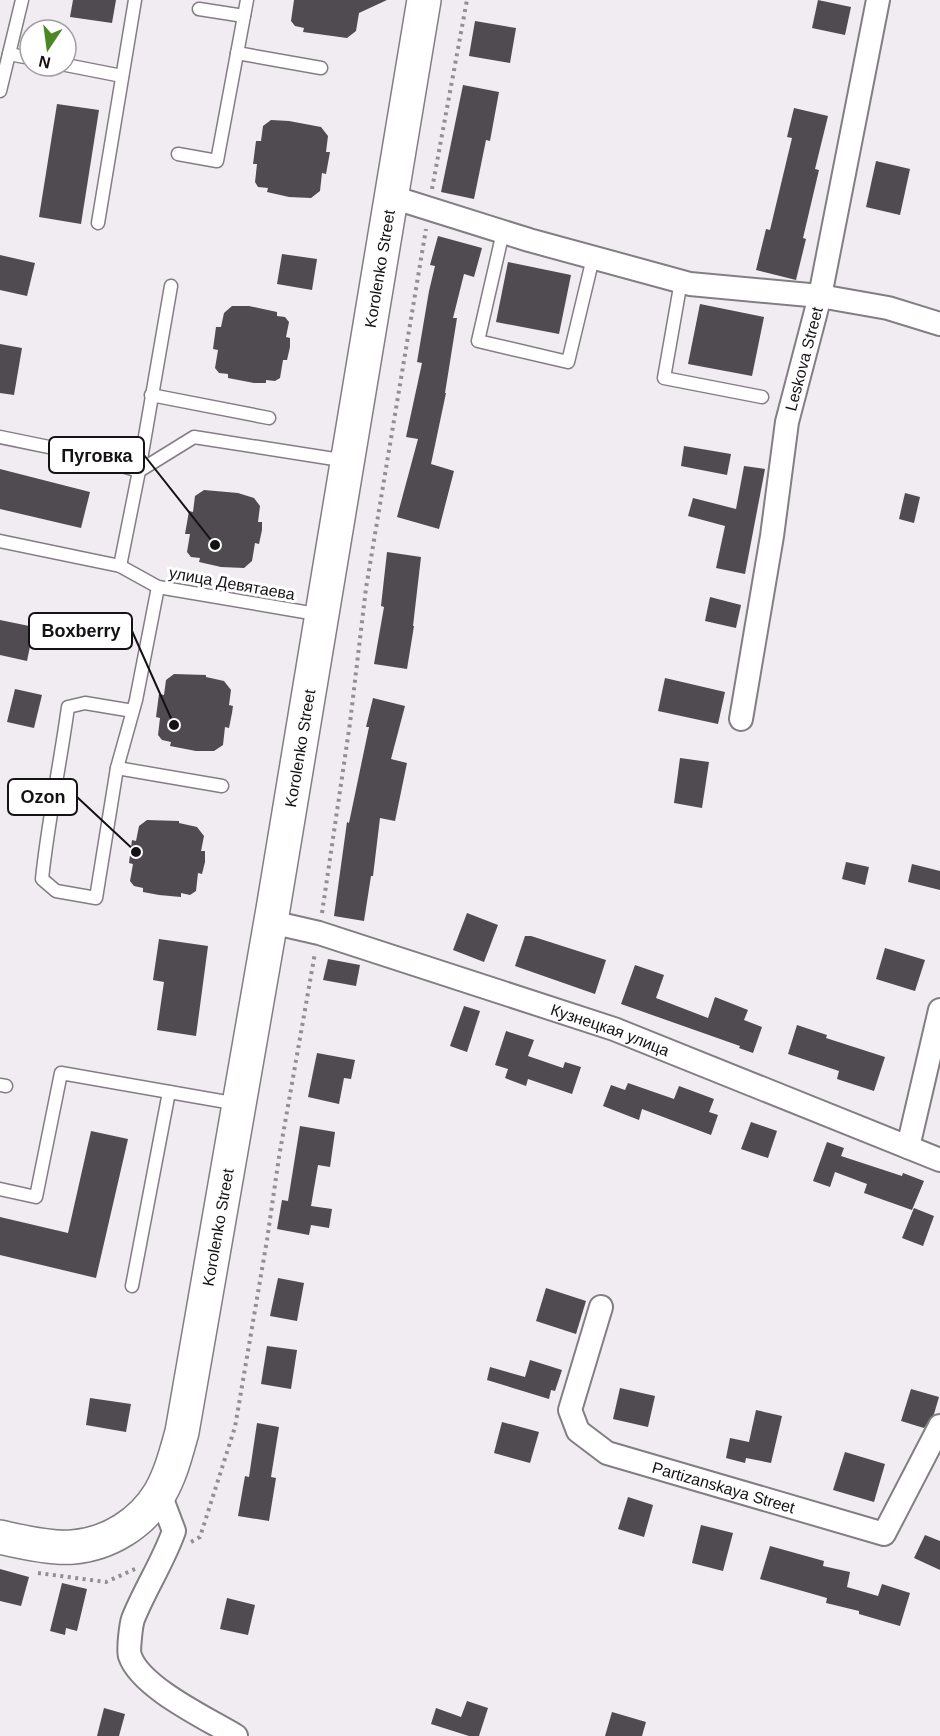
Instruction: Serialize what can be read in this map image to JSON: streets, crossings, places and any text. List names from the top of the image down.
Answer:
{
  "streets": {
    "street": [
      "Korolenko Street",
      "Leskova Street",
      "Кузнецкая улица",
      "Partizanskaya Street"
    ],
    "lane": ["улица Девятаева"]
  },
  "crossings": [
    ["Korolenko Street", "улица Девятаева"],
    ["Korolenko Street", "Кузнецкая улица"]
  ],
  "places": ["Пуговка", "Boxberry", "Ozon"],
  "north": "bottom"
}
